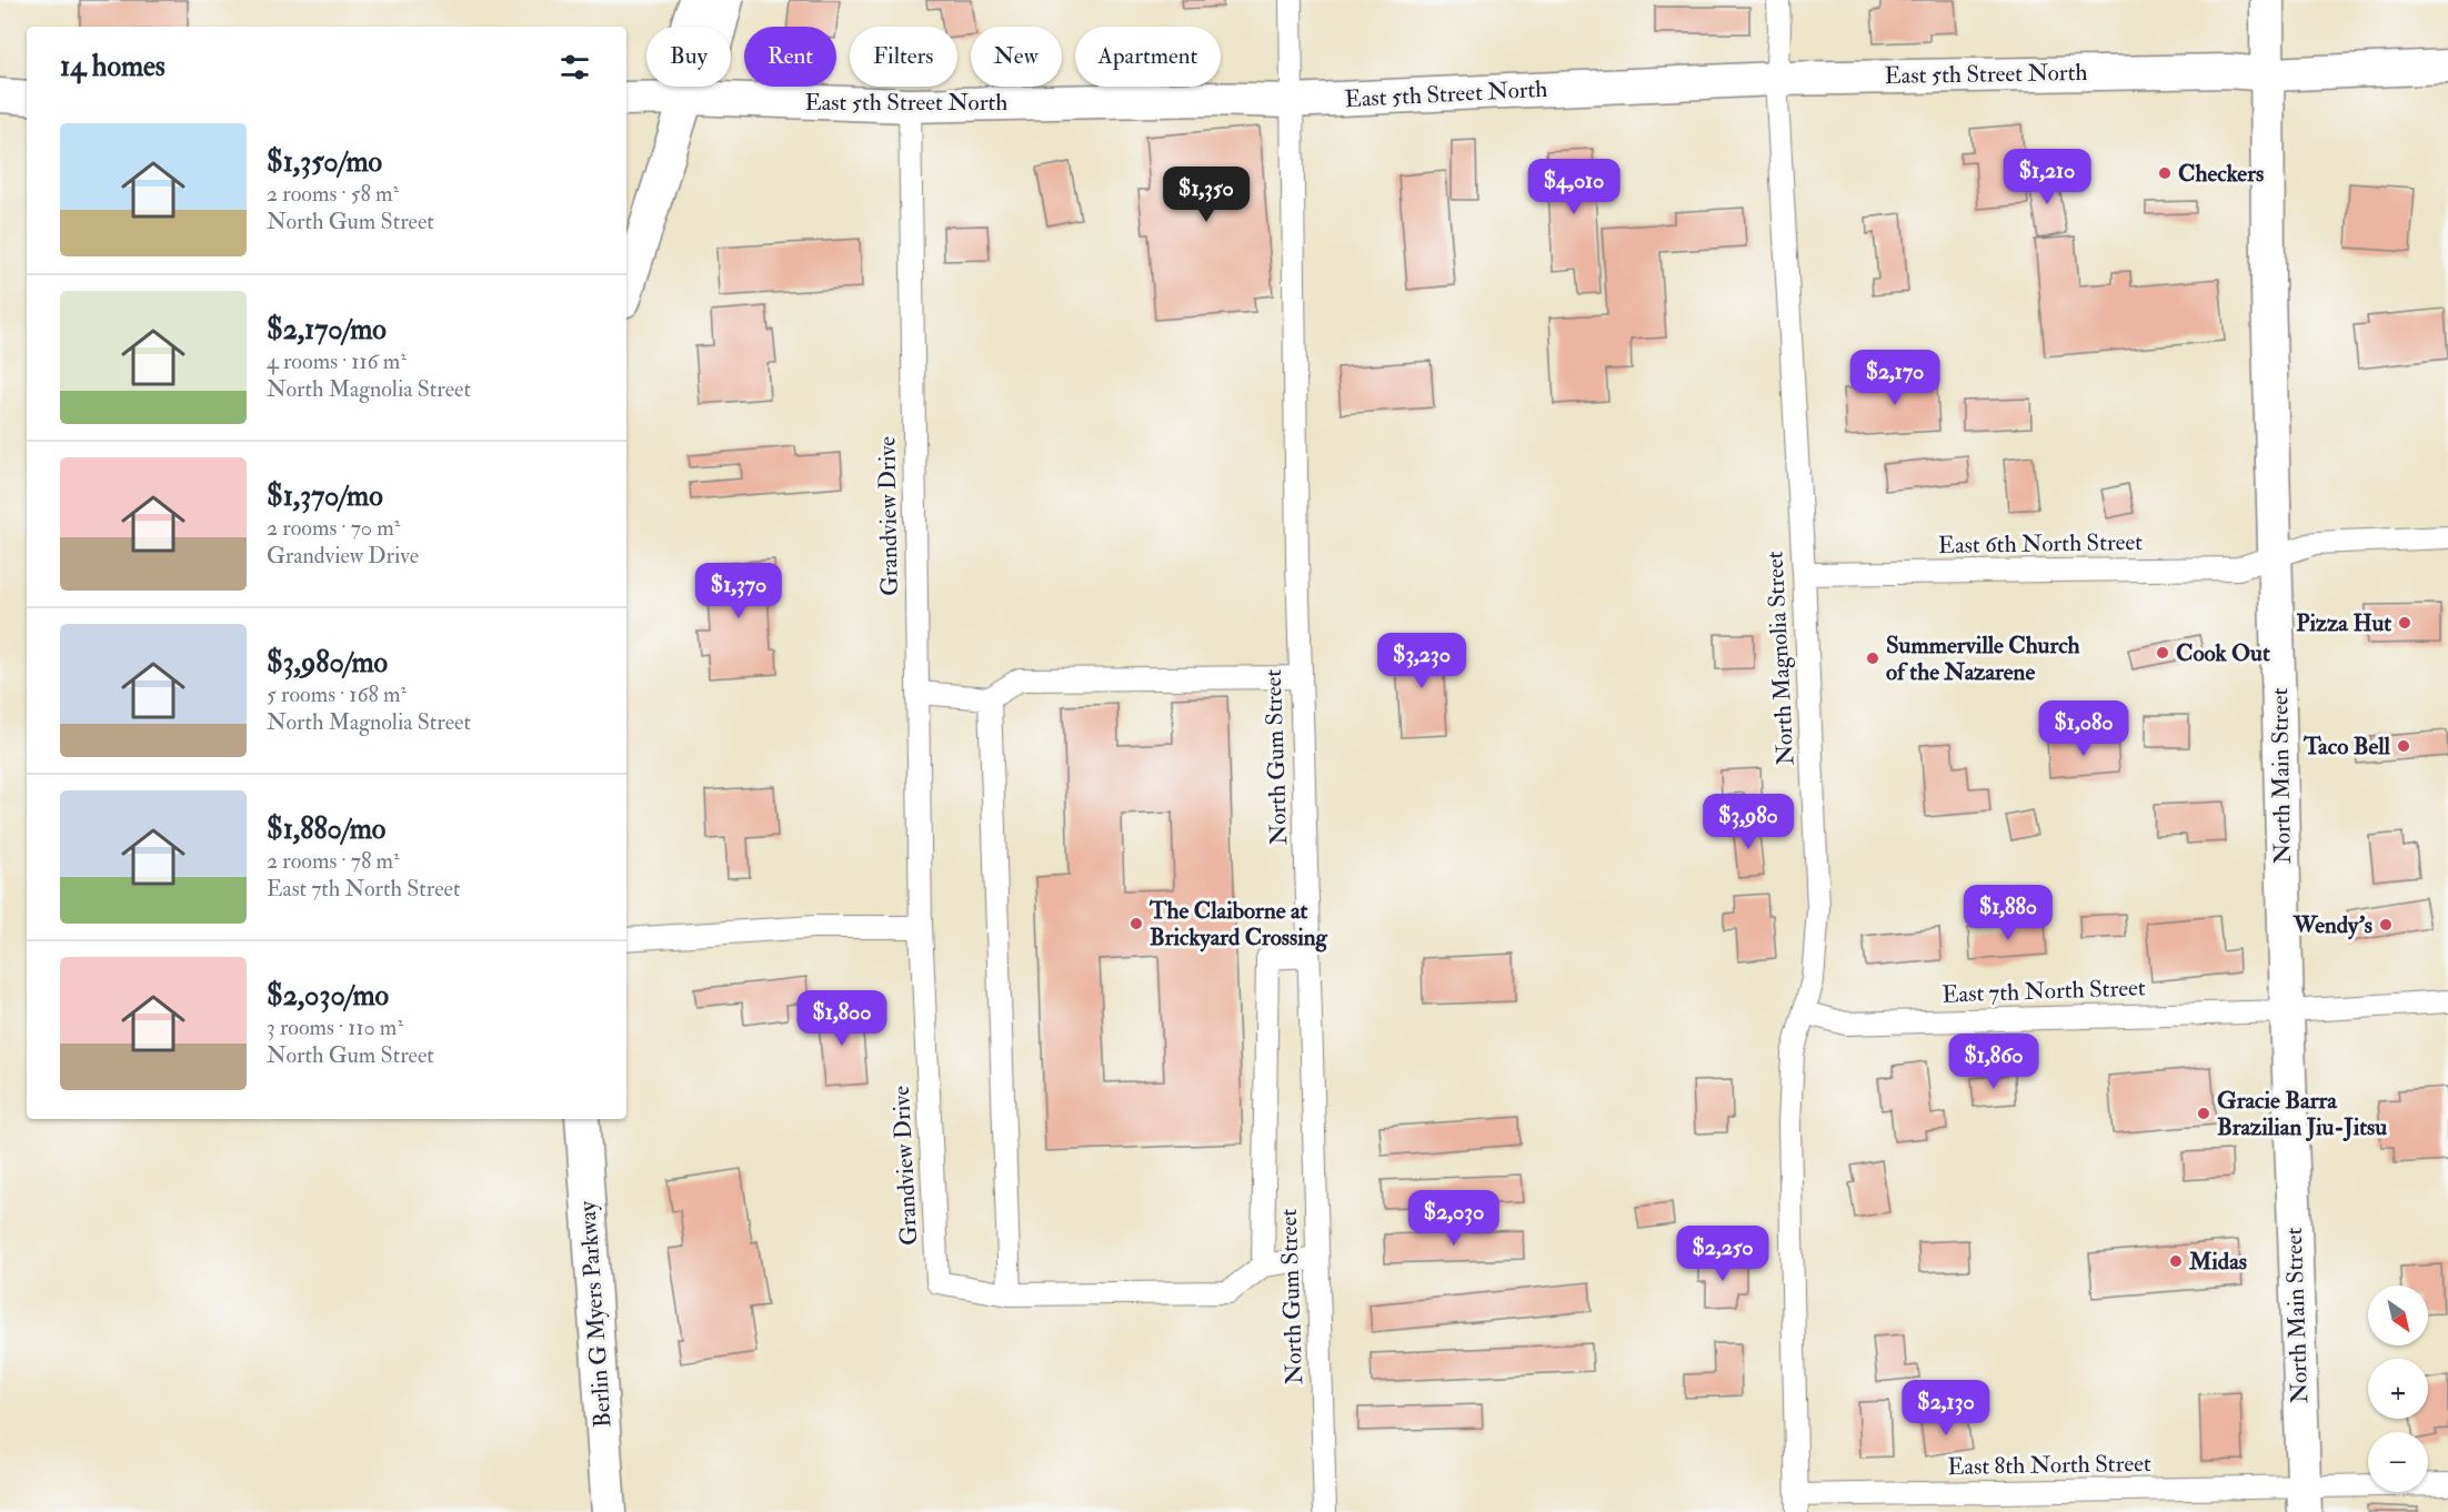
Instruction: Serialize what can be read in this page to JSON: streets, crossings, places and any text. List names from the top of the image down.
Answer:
{
  "streets": {
    "main road": ["East 5th Street North", "North Main Street", "Berlin G Myers Parkway"],
    "street": [
      "Grandview Drive",
      "East 6th North Street",
      "North Magnolia Street",
      "North Gum Street",
      "East 7th North Street",
      "East 8th North Street"
    ]
  },
  "crossings": [
    ["East 5th Street North", "Grandview Drive"],
    ["East 5th Street North", "North Magnolia Street"],
    ["East 5th Street North", "North Gum Street"],
    ["East 5th Street North", "North Main Street"],
    ["East 6th North Street", "North Magnolia Street"],
    ["East 6th North Street", "North Main Street"],
    ["North Magnolia Street", "East 7th North Street"],
    ["North Magnolia Street", "East 8th North Street"],
    ["North Main Street", "East 7th North Street"],
    ["North Main Street", "East 8th North Street"]
  ],
  "places": [
    "Checkers",
    "Pizza Hut",
    "Cook Out",
    "Summerville Church of the Nazarene",
    "Taco Bell",
    "The Claiborne at Brickyard Crossing",
    "Wendy's",
    "Gracie Barra Brazilian Jiu-Jitsu",
    "Midas"
  ],
  "north": "bottom right",
  "page": {
    "chip": [
      "Buy",
      "Rent",
      "Filters",
      "New",
      "Apartment"
    ],
    "heading": "14 homes",
    "list": [
      {
        "name": "$1,350/mo",
        "note": "2 rooms · 58 m² · North Gum Street"
      },
      {
        "name": "$2,170/mo",
        "note": "4 rooms · 116 m² · North Magnolia Street"
      },
      {
        "name": "$1,370/mo",
        "note": "2 rooms · 70 m² · Grandview Drive"
      },
      {
        "name": "$3,980/mo",
        "note": "5 rooms · 168 m² · North Magnolia Street"
      },
      {
        "name": "$1,880/mo",
        "note": "2 rooms · 78 m² · East 7th North Street"
      },
      {
        "name": "$2,030/mo",
        "note": "3 rooms · 110 m² · North Gum Street"
      }
    ],
    "price": [
      "$1,210",
      "$4,010",
      "$1,350",
      "$2,170",
      "$1,370",
      "$3,230",
      "$1,080",
      "$3,980",
      "$1,880",
      "$1,800",
      "$1,860",
      "$2,030",
      "$2,250",
      "$2,130"
    ],
    "map_buttons": ["+", "−"]
  }
}
